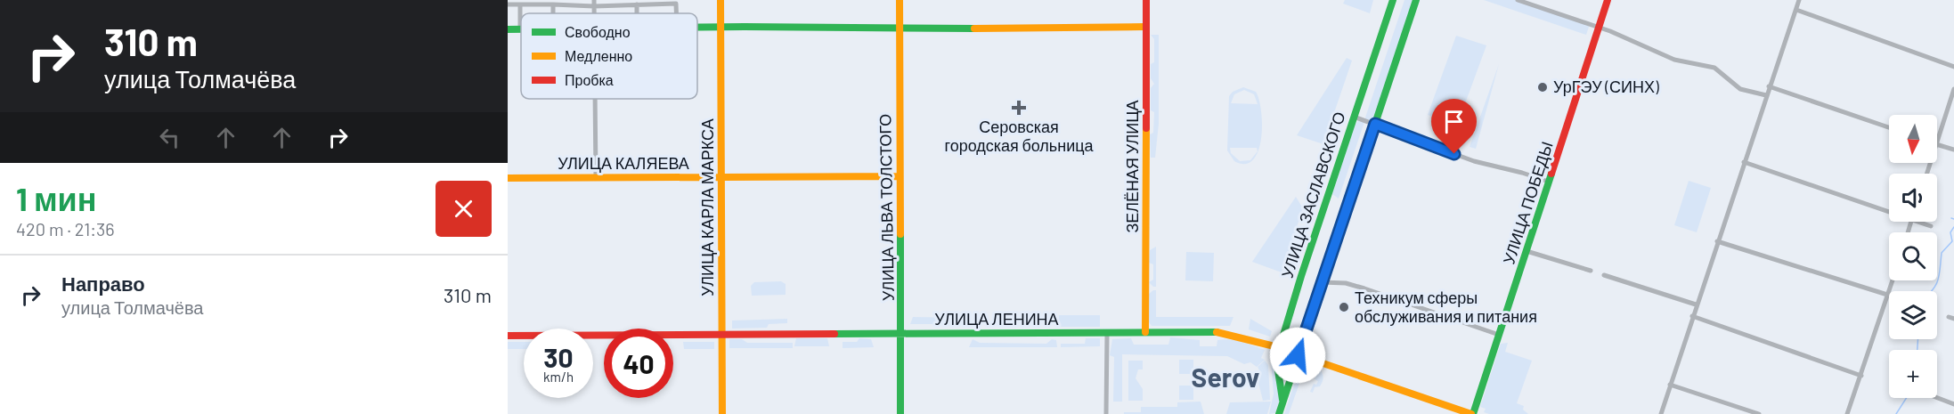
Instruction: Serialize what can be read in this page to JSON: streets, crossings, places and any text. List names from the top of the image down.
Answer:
{
  "streets": {
    "street": [
      "УЛИЦА КАЛЯЕВА",
      "ЗЕЛЁНАЯ УЛИЦА",
      "УЛИЦА ЗАСЛАВСКОГО",
      "УЛИЦА ПОБЕДЫ",
      "УЛИЦА КАРЛА МАРКСА",
      "УЛИЦА ЛЬВА ТОЛСТОГО",
      "УЛИЦА ЛЕНИНА"
    ]
  },
  "crossings": [
    ["УЛИЦА КАЛЯЕВА", "УЛИЦА КАРЛА МАРКСА"],
    ["УЛИЦА КАЛЯЕВА", "УЛИЦА ЛЬВА ТОЛСТОГО"],
    ["ЗЕЛЁНАЯ УЛИЦА", "УЛИЦА ЛЕНИНА"],
    ["УЛИЦА ЗАСЛАВСКОГО", "УЛИЦА ЛЕНИНА"],
    ["УЛИЦА ПОБЕДЫ", "УЛИЦА ЛЕНИНА"],
    ["УЛИЦА КАРЛА МАРКСА", "УЛИЦА ЛЕНИНА"],
    ["УЛИЦА ЛЬВА ТОЛСТОГО", "УЛИЦА ЛЕНИНА"]
  ],
  "districts": ["Serov"],
  "places": {
    "other": ["УрГЭУ (СИНХ)", "Техникум сферы обслуживания и питания"],
    "health": ["Серовская городская больница"]
  },
  "legend": ["Свободно", "Медленно", "Пробка"],
  "north": "bottom",
  "page": {
    "turn": ["310 m", "улица Толмачёва"],
    "map_buttons": "+",
    "heading": ["1 мин", "420 m · 21:36"],
    "list": [
      {
        "name": "Направо",
        "note": "улица Толмачёва",
        "value": "310 m"
      }
    ],
    "speed": "30 km/h",
    "limit": "40"
  }
}
